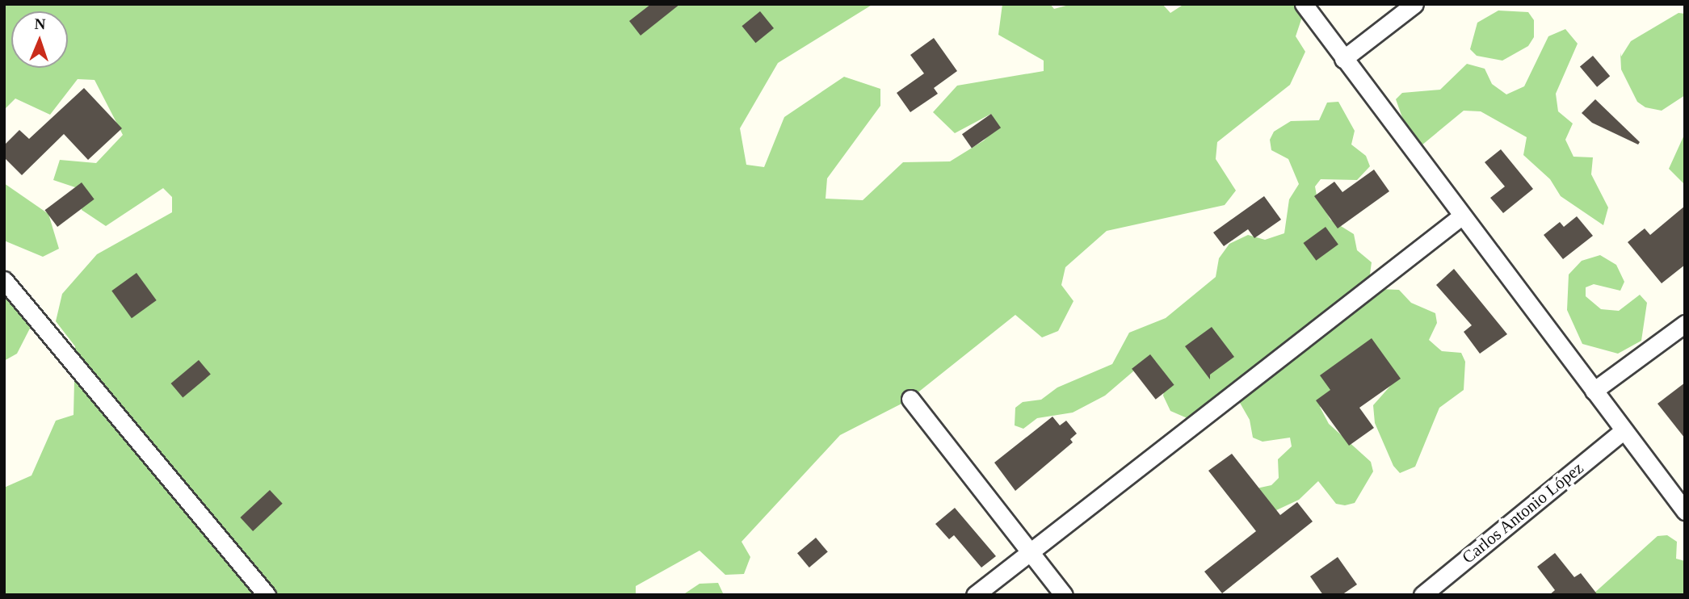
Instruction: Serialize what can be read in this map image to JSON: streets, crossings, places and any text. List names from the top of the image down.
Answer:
{
  "streets": {
    "street": ["Carlos Antonio López"]
  },
  "north": "top"
}
